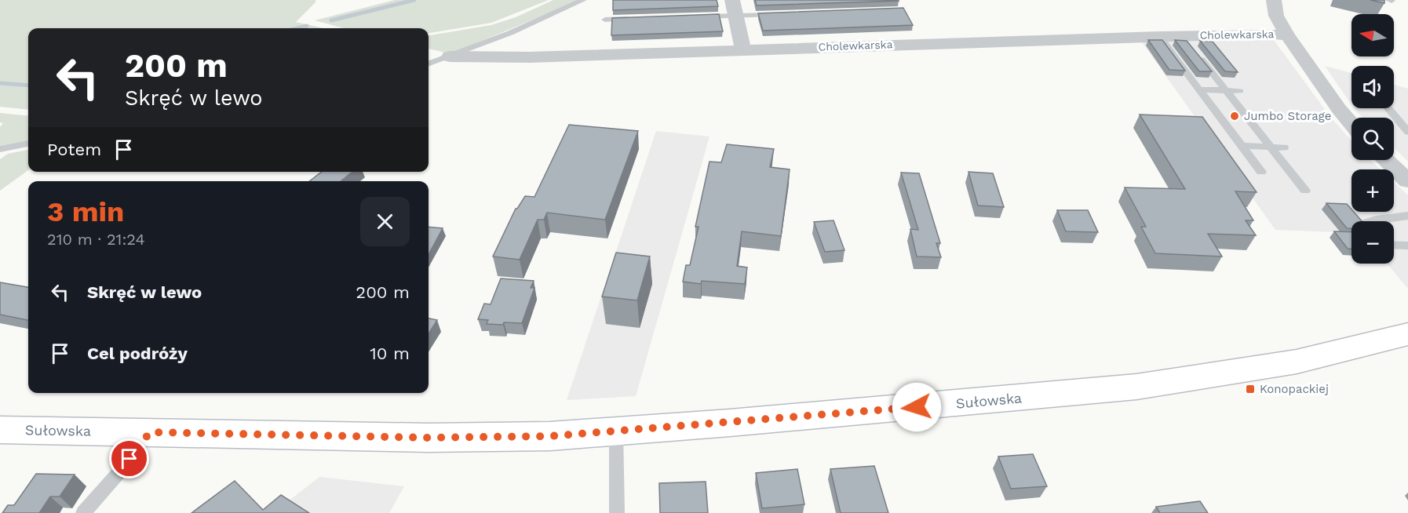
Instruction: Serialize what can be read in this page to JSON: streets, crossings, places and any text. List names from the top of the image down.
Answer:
{
  "streets": {
    "main road": ["Sułowska"],
    "street": ["Cholewkarska"]
  },
  "places": {
    "other": ["Jumbo Storage"],
    "transit": ["Konopackiej"]
  },
  "north": "left",
  "page": {
    "map_buttons": ["+", "−"],
    "turn": ["200 m", "Skręć w lewo"],
    "then": "Potem",
    "heading": ["3 min", "210 m · 21:24"],
    "list": [
      {
        "name": "Skręć w lewo",
        "value": "200 m"
      },
      {
        "name": "Cel podróży",
        "value": "10 m"
      }
    ]
  }
}
